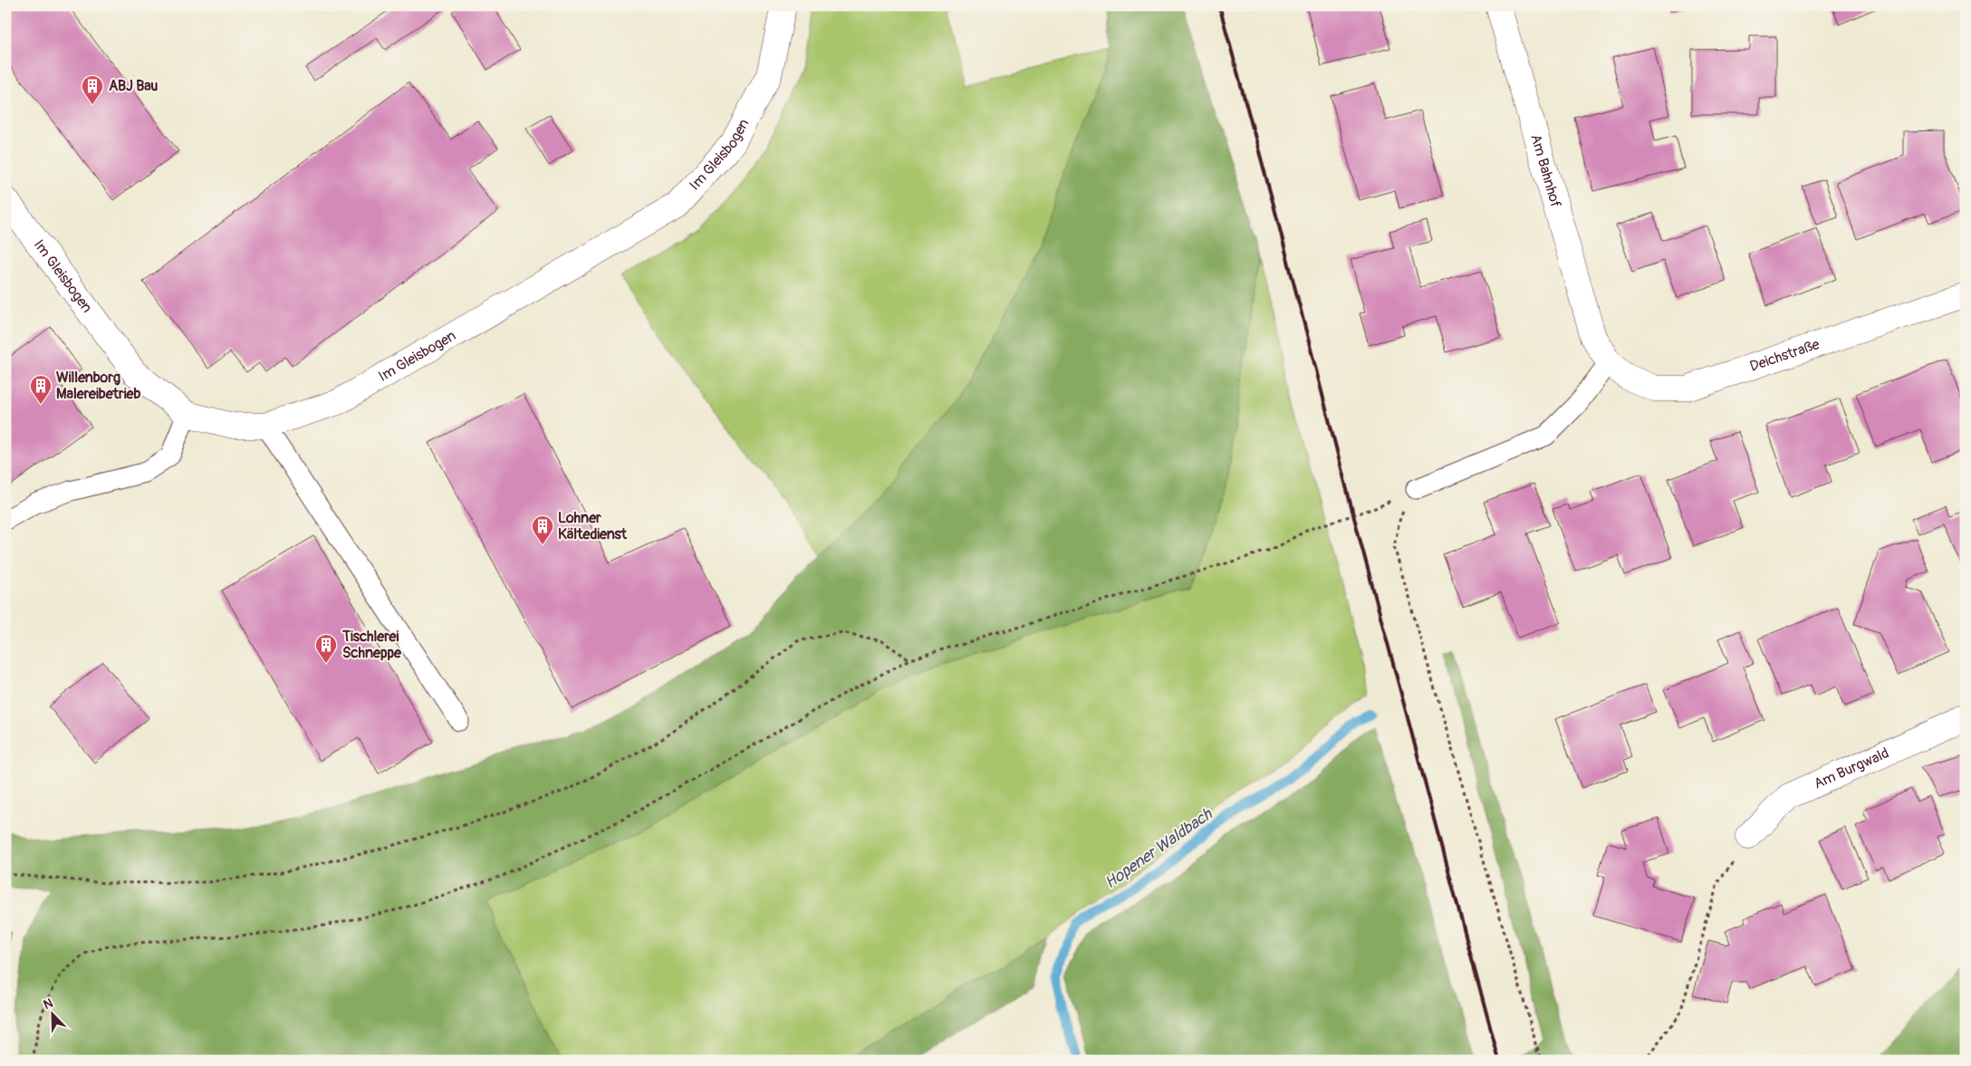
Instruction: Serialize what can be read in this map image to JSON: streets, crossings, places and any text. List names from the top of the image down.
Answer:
{
  "streets": {
    "street": [
      "Im Gleisbogen",
      "Am Bahnhof",
      "Deichstraße",
      "Am Burgwald"
    ]
  },
  "crossings": [
    ["Am Bahnhof", "Deichstraße"]
  ],
  "water": ["Hopener Waldbach"],
  "places": {
    "building": [
      "ABJ Bau",
      "Willenborg Malereibetrieb",
      "Lohner Kältedienst",
      "Tischlerei Schneppe"
    ]
  },
  "north": "top left"
}
